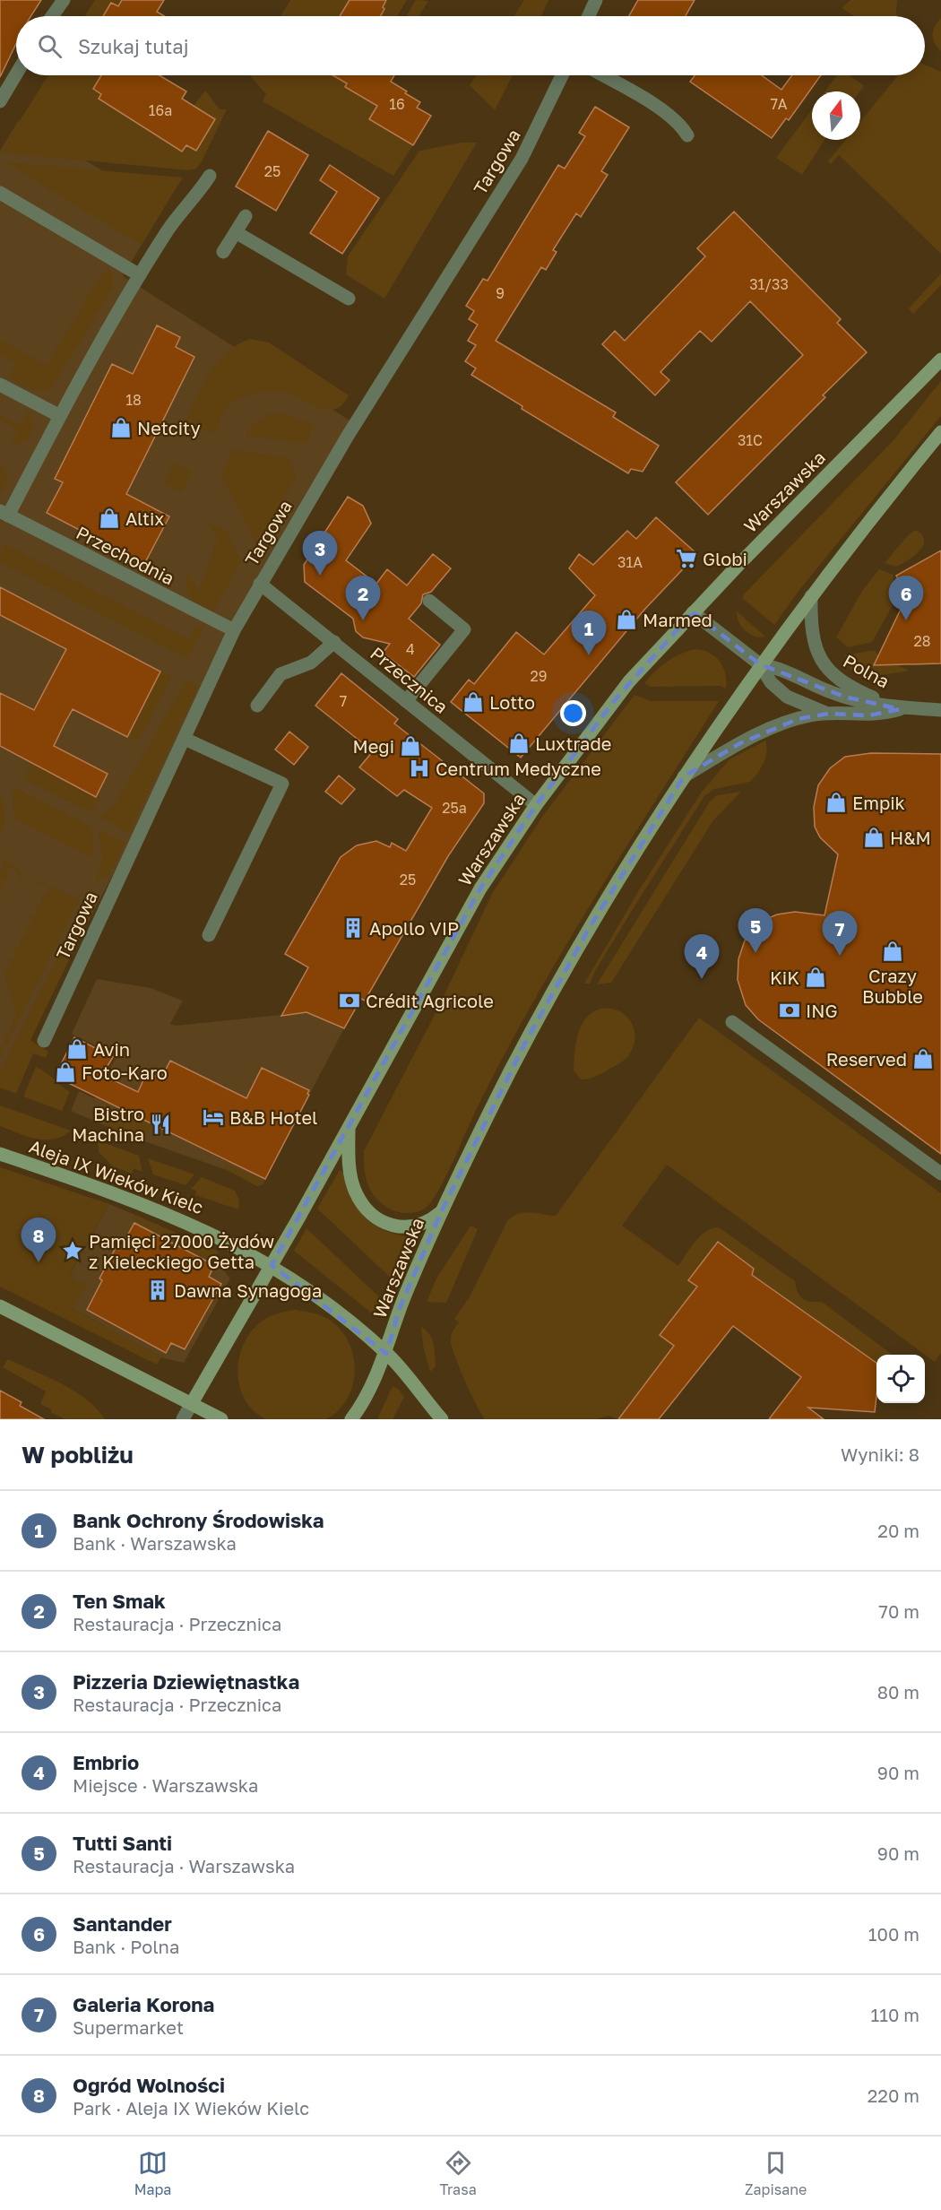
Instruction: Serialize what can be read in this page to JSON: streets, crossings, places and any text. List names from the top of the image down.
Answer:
{
  "streets": {
    "main road": ["Warszawska", "Aleja IX Wieków Kielc"],
    "street": [
      "Targowa",
      "Przechodnia",
      "Polna",
      "Przecznica"
    ]
  },
  "crossings": [
    ["Targowa", "Przechodnia"],
    ["Targowa", "Przecznica"],
    ["Warszawska", "Polna"],
    ["Warszawska", "Przecznica"],
    ["Warszawska", "Aleja IX Wieków Kielc"]
  ],
  "places": {
    "shop": [
      "Netcity",
      "Altix",
      "Marmed",
      "Lotto",
      "Luxtrade",
      "Megi",
      "Empik",
      "H&M",
      "Crazy Bubble",
      "KiK",
      "Avin",
      "Reserved",
      "Foto-Karo"
    ],
    "supermarket": ["Globi"],
    "hospital": ["Centrum Medyczne"],
    "building": ["Apollo VIP", "Dawna Synagoga"],
    "bank": ["Crédit Agricole", "ING"],
    "hotel": ["B&B Hotel"],
    "restaurant": ["Bistro Machina"],
    "place": ["Pamięci 27000 Żydów z Kieleckiego Getta"]
  },
  "house_numbers": [
    "16",
    "7A",
    "16a",
    "25",
    "31/33",
    "9",
    "18",
    "31C",
    "31A",
    "28",
    "4",
    "29",
    "7",
    "25a",
    "25"
  ],
  "north": "top",
  "page": {
    "search": "Szukaj tutaj",
    "pins": [
      "3",
      "2",
      "6",
      "1",
      "5",
      "7",
      "4",
      "8"
    ],
    "heading": ["W pobliżu", "Wyniki: 8"],
    "list": [
      {
        "mark": "1",
        "name": "Bank Ochrony Środowiska",
        "note": "Bank · Warszawska",
        "value": "20 m"
      },
      {
        "mark": "2",
        "name": "Ten Smak",
        "note": "Restauracja · Przecznica",
        "value": "70 m"
      },
      {
        "mark": "3",
        "name": "Pizzeria Dziewiętnastka",
        "note": "Restauracja · Przecznica",
        "value": "80 m"
      },
      {
        "mark": "4",
        "name": "Embrio",
        "note": "Miejsce · Warszawska",
        "value": "90 m"
      },
      {
        "mark": "5",
        "name": "Tutti Santi",
        "note": "Restauracja · Warszawska",
        "value": "90 m"
      },
      {
        "mark": "6",
        "name": "Santander",
        "note": "Bank · Polna",
        "value": "100 m"
      },
      {
        "mark": "7",
        "name": "Galeria Korona",
        "note": "Supermarket",
        "value": "110 m"
      },
      {
        "mark": "8",
        "name": "Ogród Wolności",
        "note": "Park · Aleja IX Wieków Kielc",
        "value": "220 m"
      }
    ],
    "nav": ["Mapa", "Trasa", "Zapisane"]
  }
}
